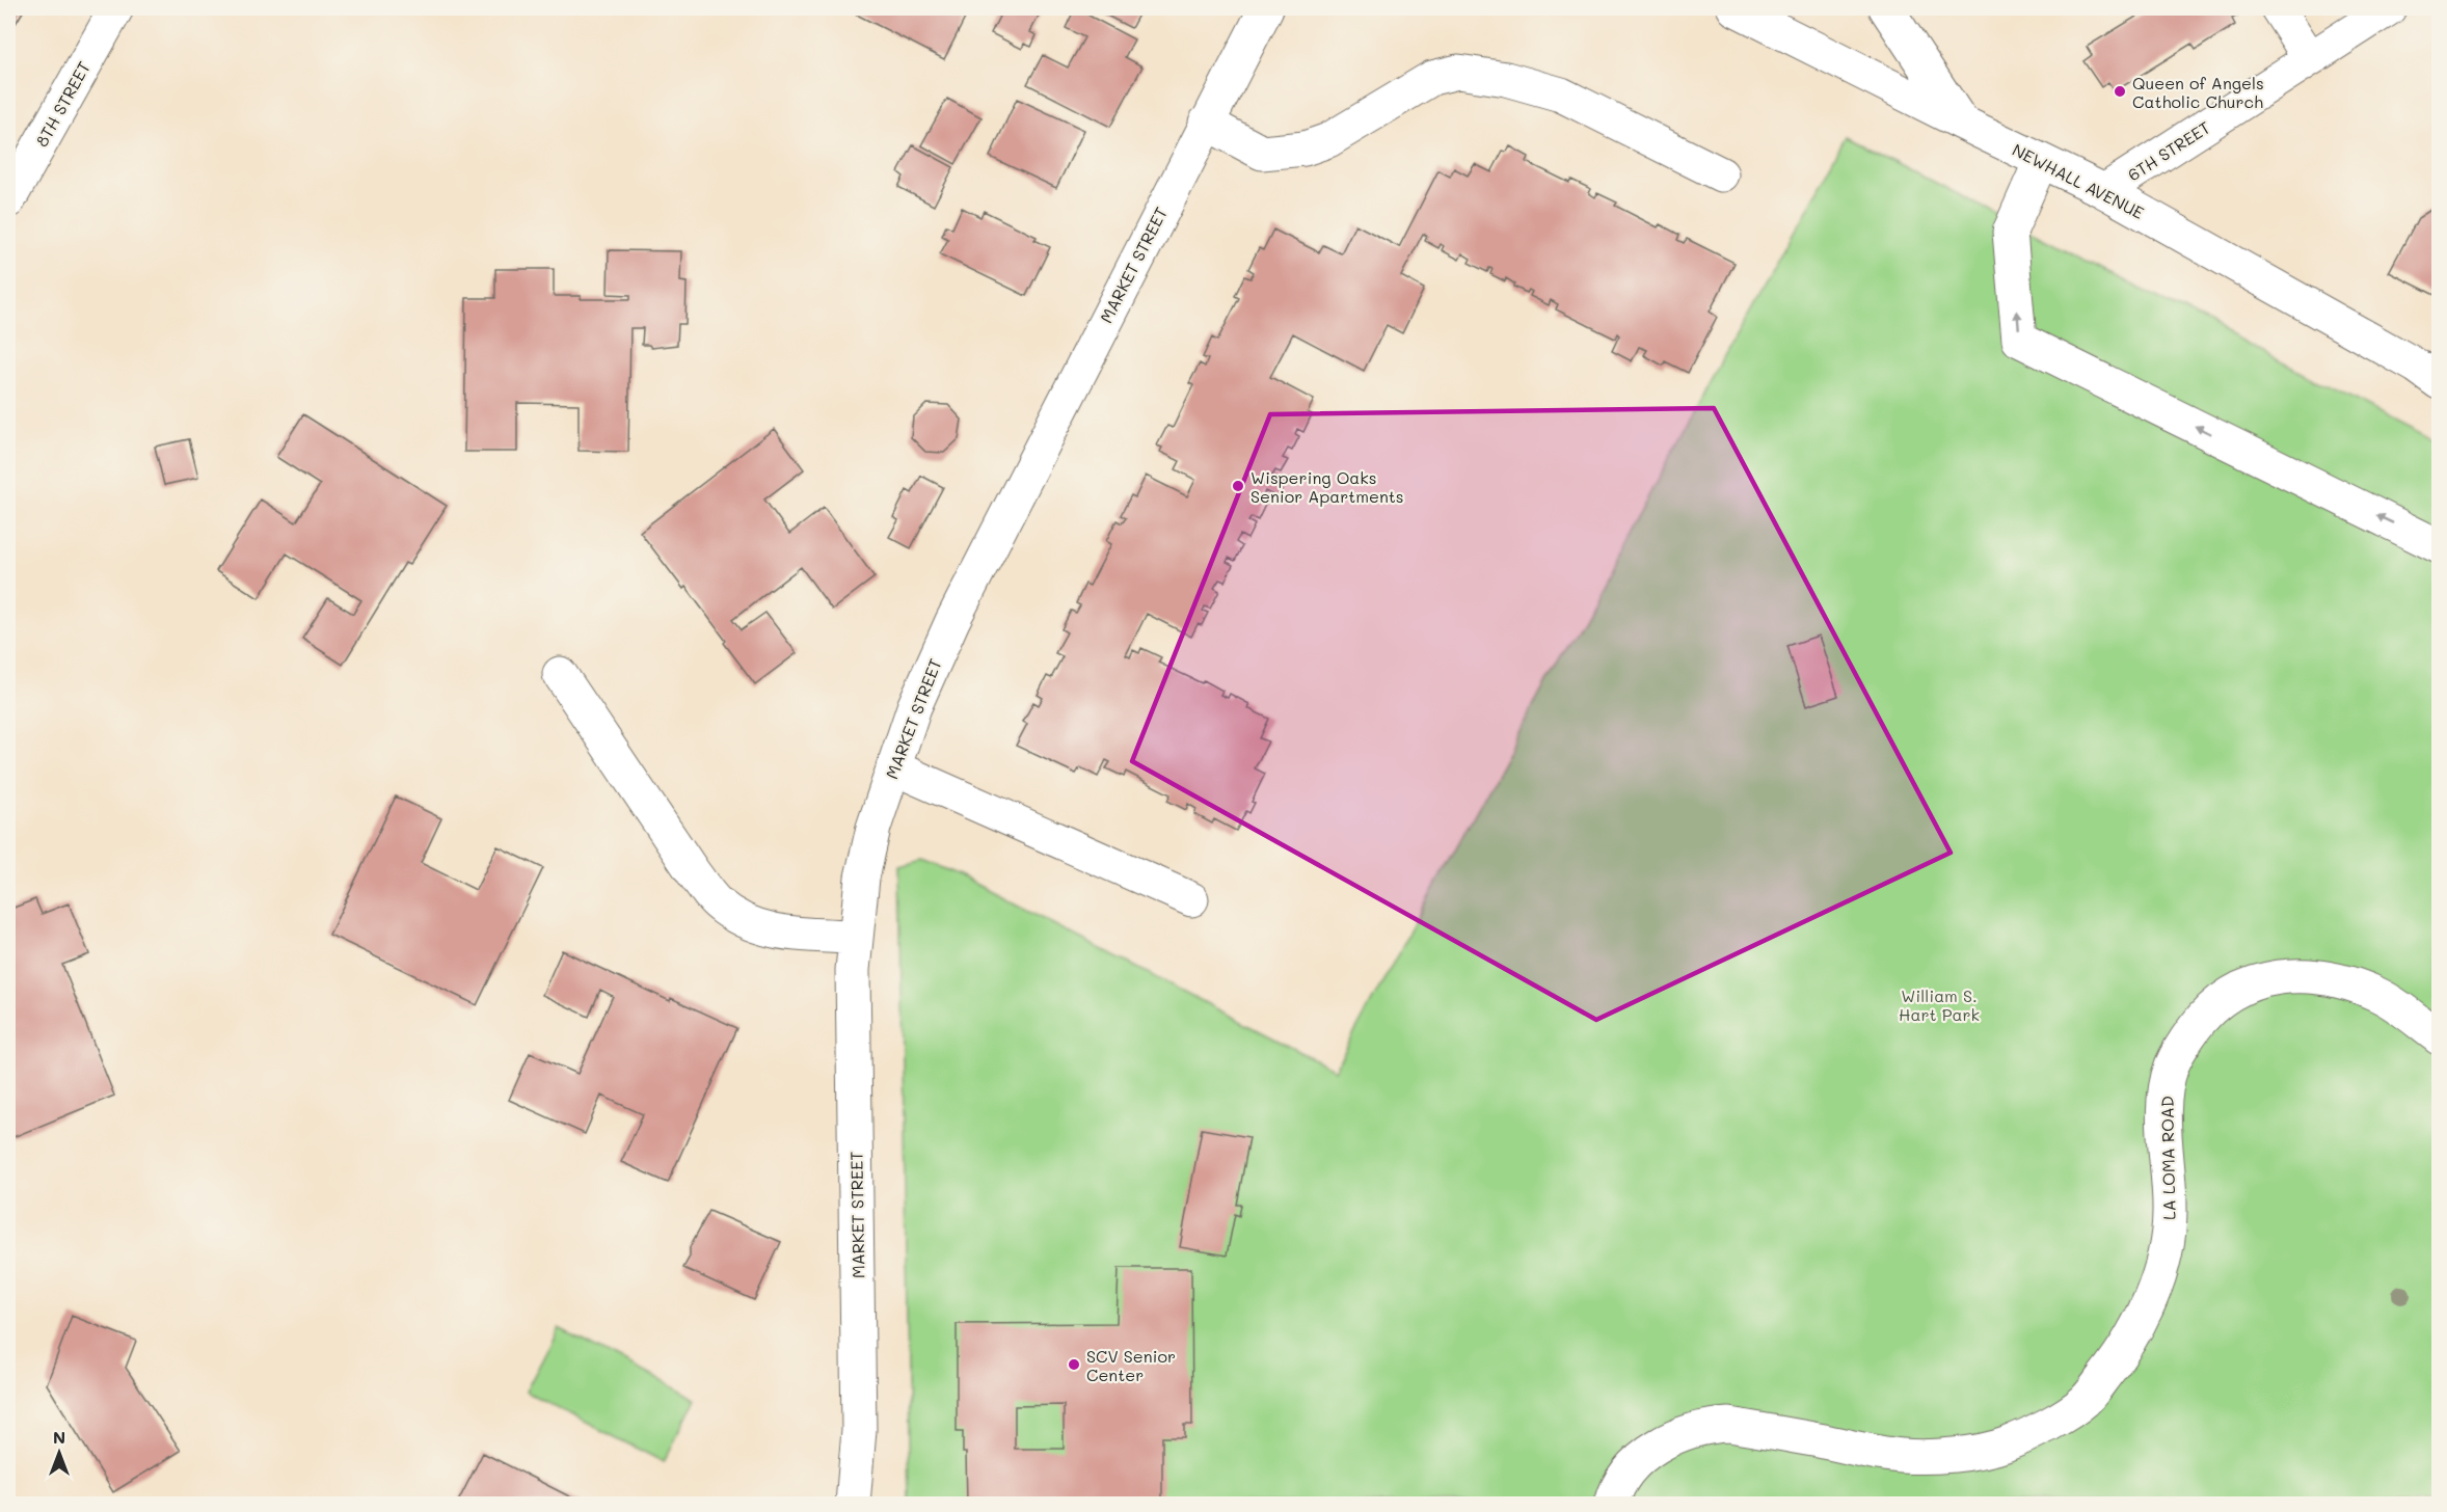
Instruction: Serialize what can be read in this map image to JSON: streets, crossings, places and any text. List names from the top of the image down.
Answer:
{
  "streets": {
    "street": [
      "8TH STREET",
      "6TH STREET",
      "NEWHALL AVENUE",
      "MARKET STREET",
      "LA LOMA ROAD"
    ]
  },
  "crossings": [
    ["6TH STREET", "NEWHALL AVENUE"]
  ],
  "parks": ["William S. Hart Park"],
  "places": ["Queen of Angels Catholic Church", "Wispering Oaks Senior Apartments", "SCV Senior Center"],
  "north": "top"
}
